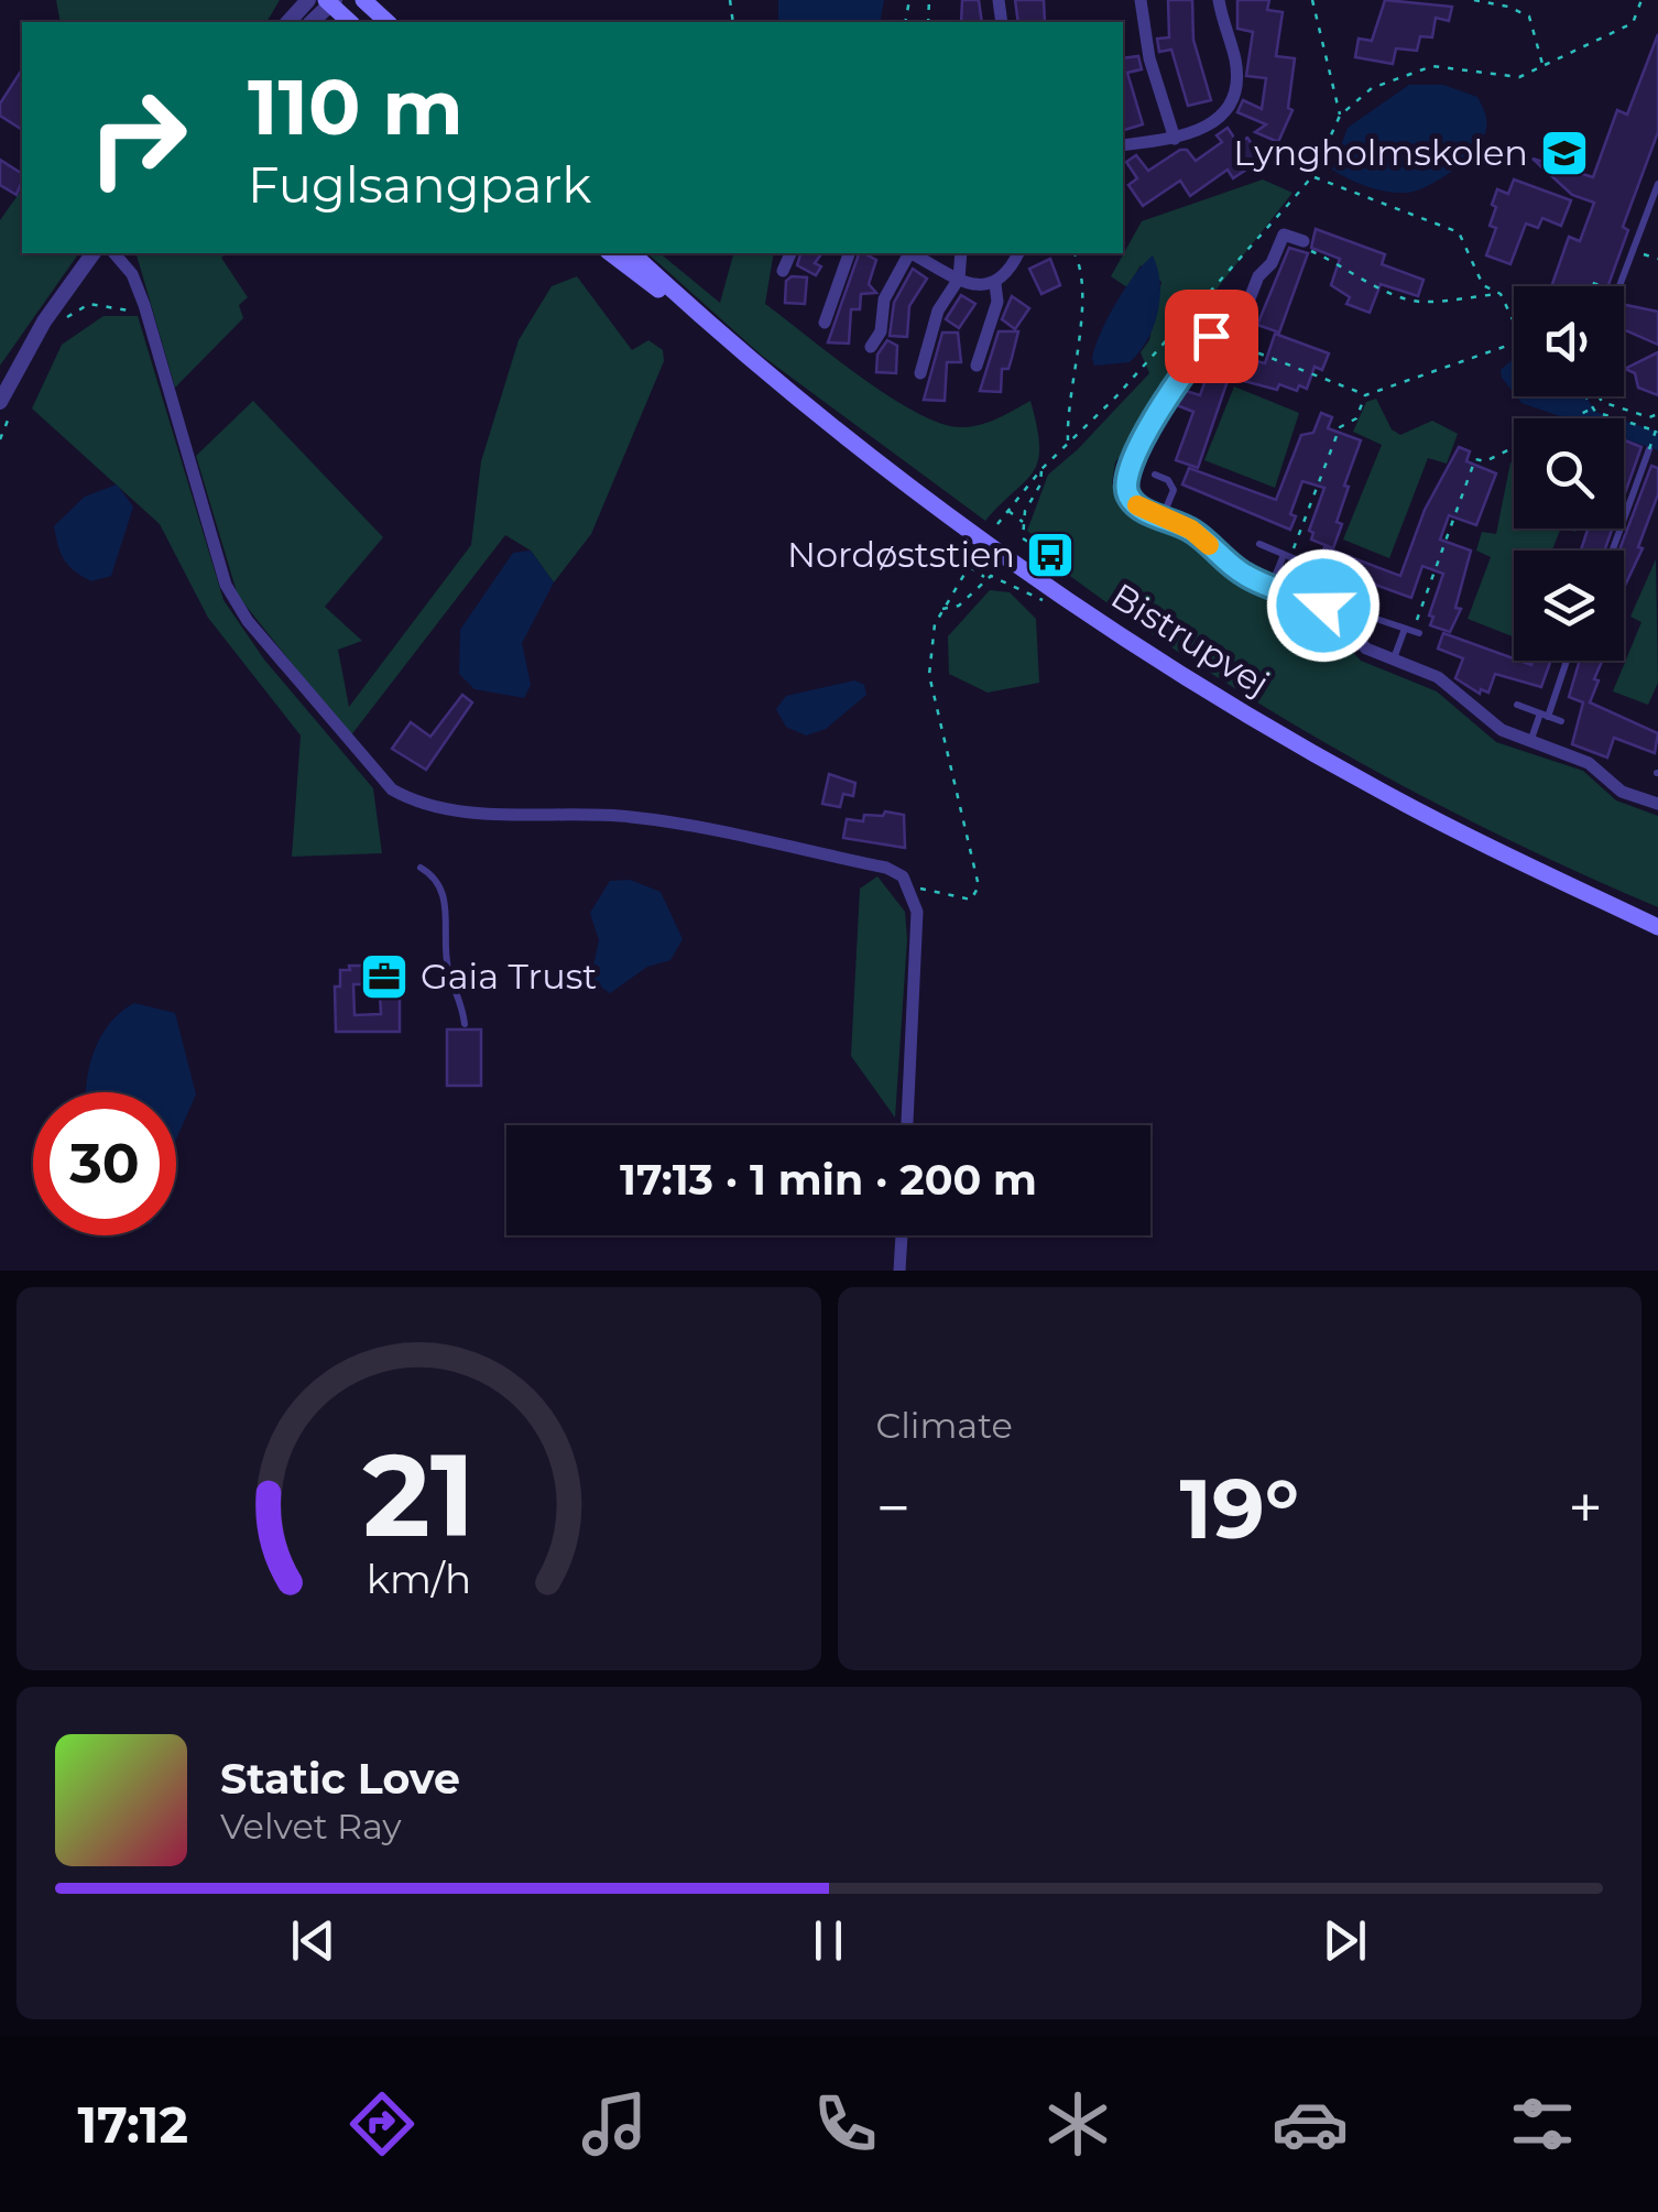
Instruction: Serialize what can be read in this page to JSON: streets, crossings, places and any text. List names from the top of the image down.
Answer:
{
  "streets": {
    "main road": ["Bistrupvej"]
  },
  "places": {
    "school or university": ["Lyngholmskolen"],
    "bus stop": ["Nordøststien"],
    "office": ["Gaia Trust"]
  },
  "page": {
    "turn": ["110 m", "Fuglsangpark"],
    "limit": "30",
    "trip": "17:13 · 1 min · 200 m",
    "tile": "Climate",
    "heat": ["−", "19°", "+"],
    "song": ["Static Love", "Velvet Ray"],
    "tabs": "17:12",
    "gauge": ["21", "km/h"]
  }
}
